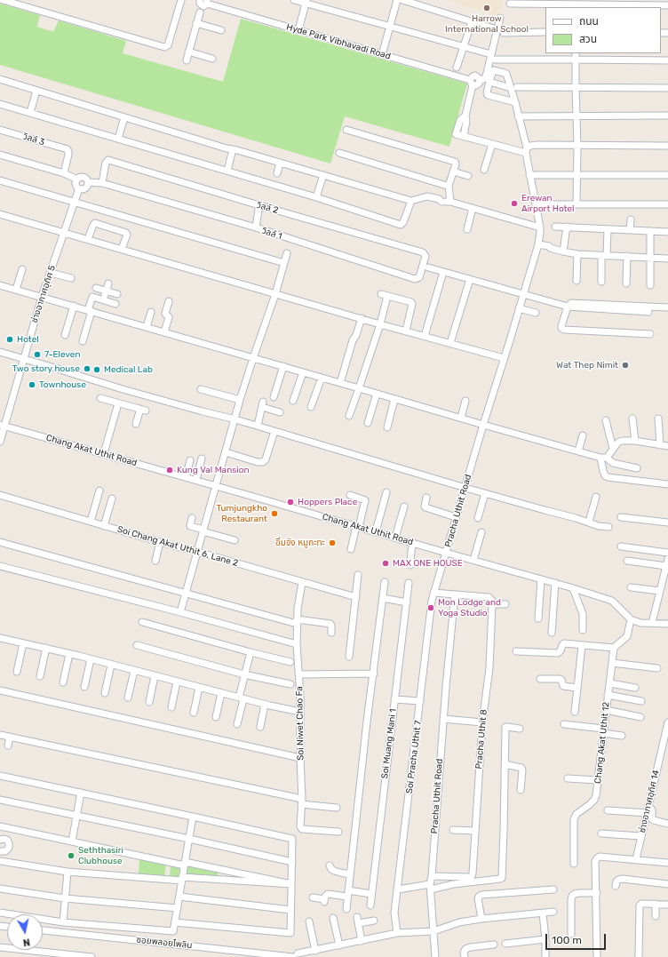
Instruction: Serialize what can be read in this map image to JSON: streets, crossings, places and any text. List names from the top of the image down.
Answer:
{
  "streets": {
    "street": [
      "Hyde Park Vibhavadi Road",
      "วิลล์ 3",
      "วิลล์ 2",
      "วิลล์ 1",
      "ช่างอากาศอุทิศ 5",
      "Chang Akat Uthit Road",
      "Pracha Uthit Road",
      "Soi Chang Akat Uthit 6, Lane 2",
      "Soi Niwet Chao Fa",
      "Pracha Uthit 8",
      "Chang Akat Uthit 12",
      "Soi Muang Mani 1",
      "Soi Pracha Uthit 7",
      "ช่างอากาศอุทิศ 14",
      "ซอยพลอยไพลิน"
    ]
  },
  "crossings": [
    ["วิลล์ 2", "วิลล์ 1"],
    ["วิลล์ 1", "ช่างอากาศอุทิศ 5"],
    ["ช่างอากาศอุทิศ 5", "Chang Akat Uthit Road"],
    ["Chang Akat Uthit Road", "Pracha Uthit Road"],
    ["Pracha Uthit Road", "Pracha Uthit 8"],
    ["Pracha Uthit Road", "Soi Pracha Uthit 7"],
    ["Pracha Uthit Road", "ซอยพลอยไพลิน"],
    ["Soi Chang Akat Uthit 6, Lane 2", "Soi Niwet Chao Fa"],
    ["Soi Pracha Uthit 7", "ซอยพลอยไพลิน"]
  ],
  "places": [
    "Harrow International School",
    "Erewan Airport Hotel",
    "Hotel",
    "7-Eleven",
    "Wat Thep Nimit",
    "Two story house",
    "Medical Lab",
    "Townhouse",
    "Kung Val Mansion",
    "Hoppers Place",
    "Tumjungkho Restaurant",
    "อิ่มจัง หมูกะทะ",
    "MAX ONE HOUSE",
    "Mon Lodge and Yoga Studio",
    "Seththasiri Clubhouse"
  ],
  "legend": ["ถนน", "สวน"],
  "scale_bar": "100 m",
  "north": "bottom"
}
